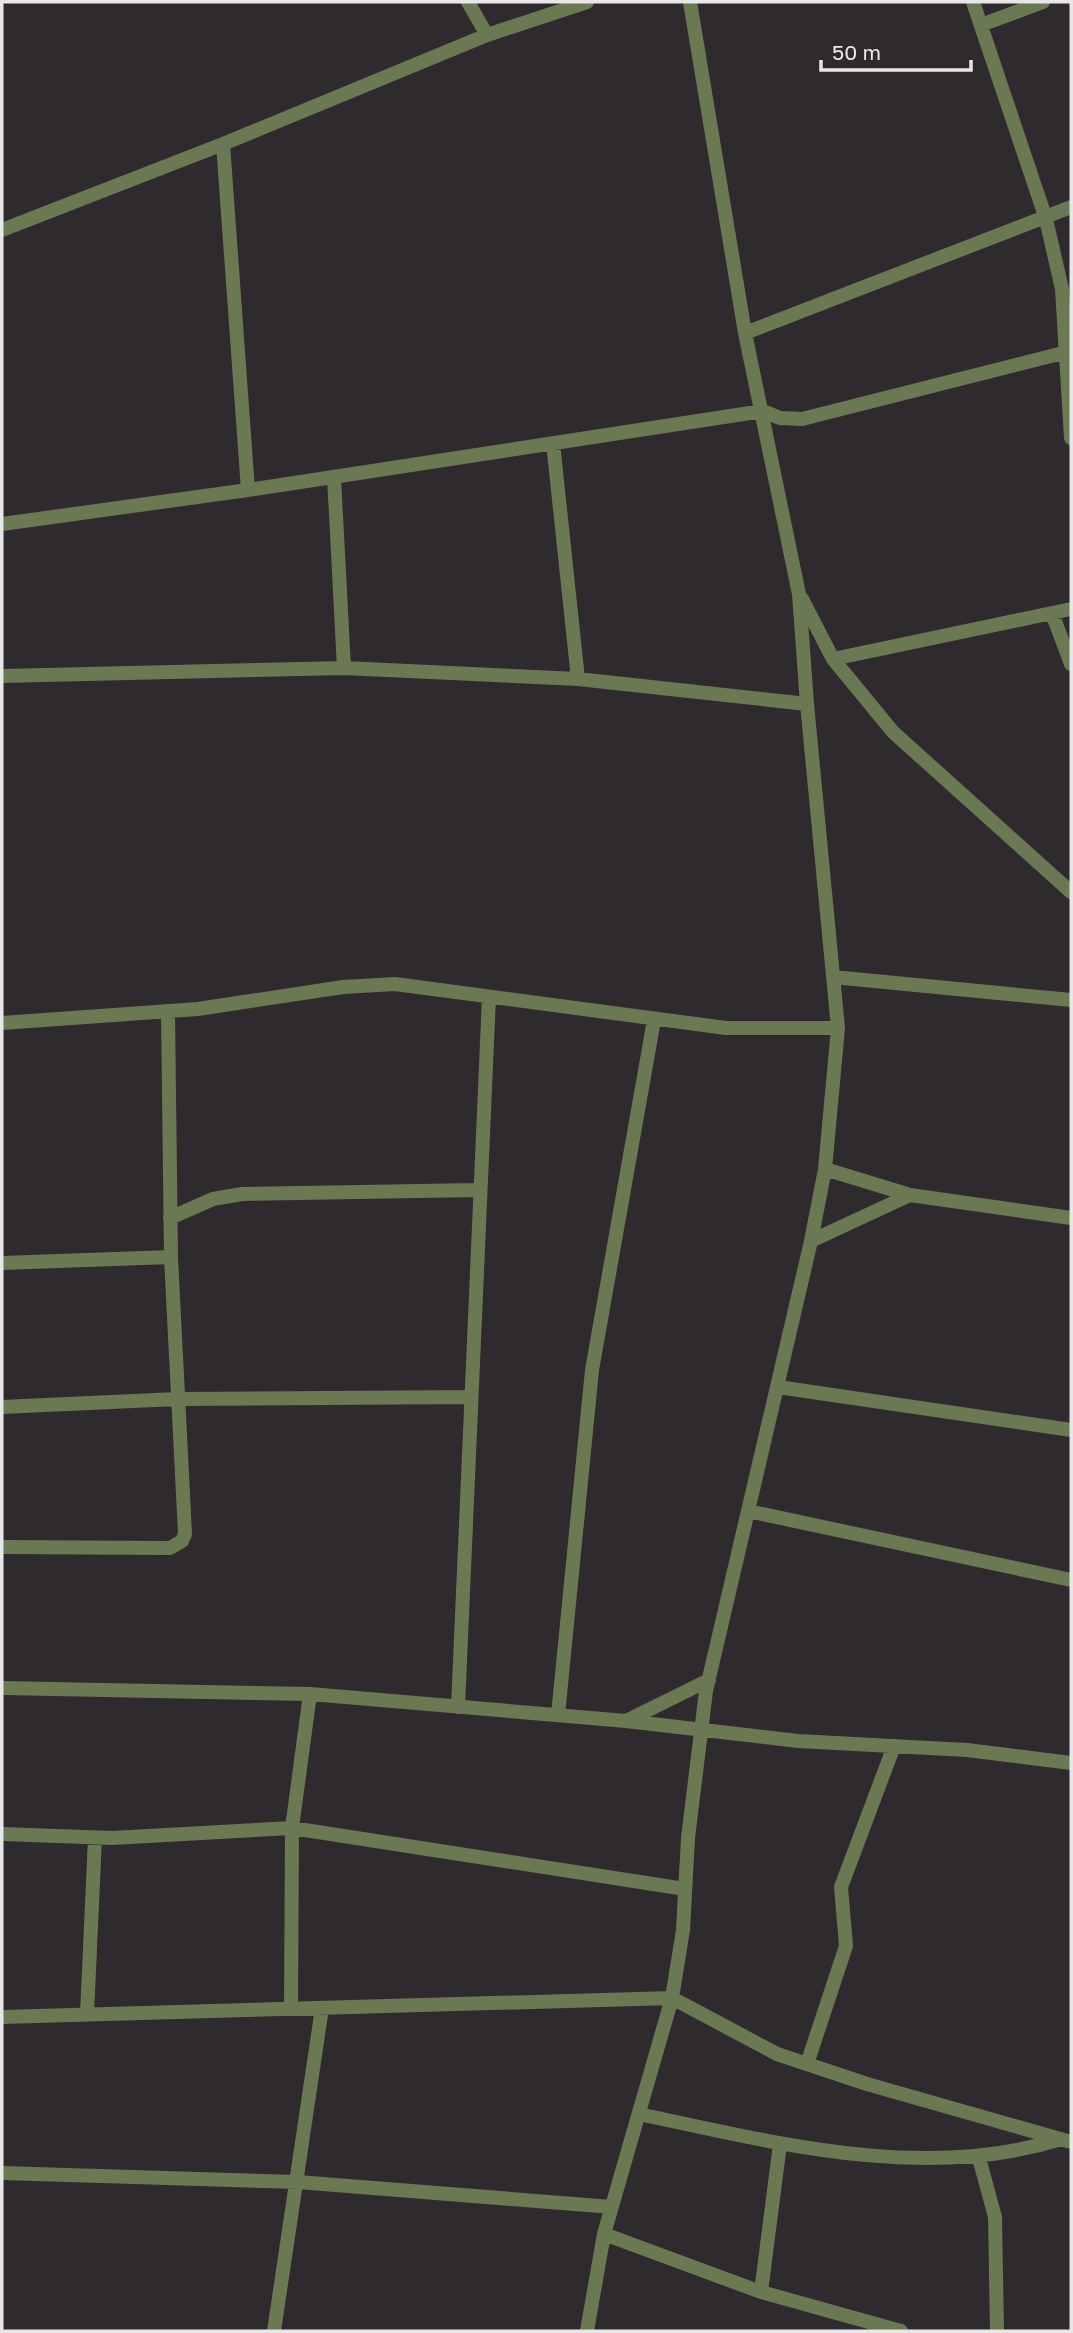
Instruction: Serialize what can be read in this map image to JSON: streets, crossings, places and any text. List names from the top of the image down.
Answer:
{
  "scale_bar": "50 m"
}
